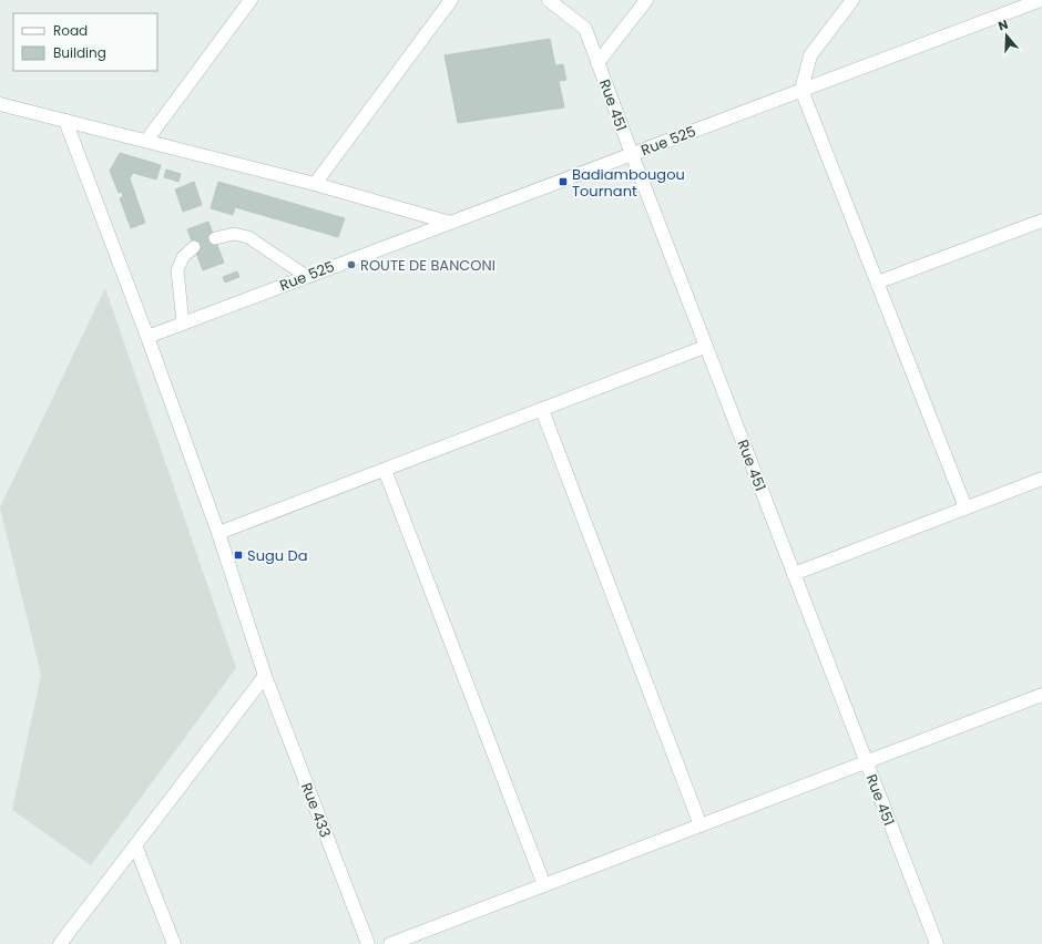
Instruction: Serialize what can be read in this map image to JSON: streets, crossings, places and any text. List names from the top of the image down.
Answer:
{
  "streets": {
    "street": ["Rue 451", "Rue 525", "Rue 433"]
  },
  "crossings": [
    ["Rue 451", "Rue 525"],
    ["Rue 525", "Rue 433"]
  ],
  "places": {
    "transit": ["Badiambougou Tournant", "Sugu Da"],
    "other": ["ROUTE DE BANCONI"]
  },
  "legend": ["Road", "Building"],
  "north": "top"
}
